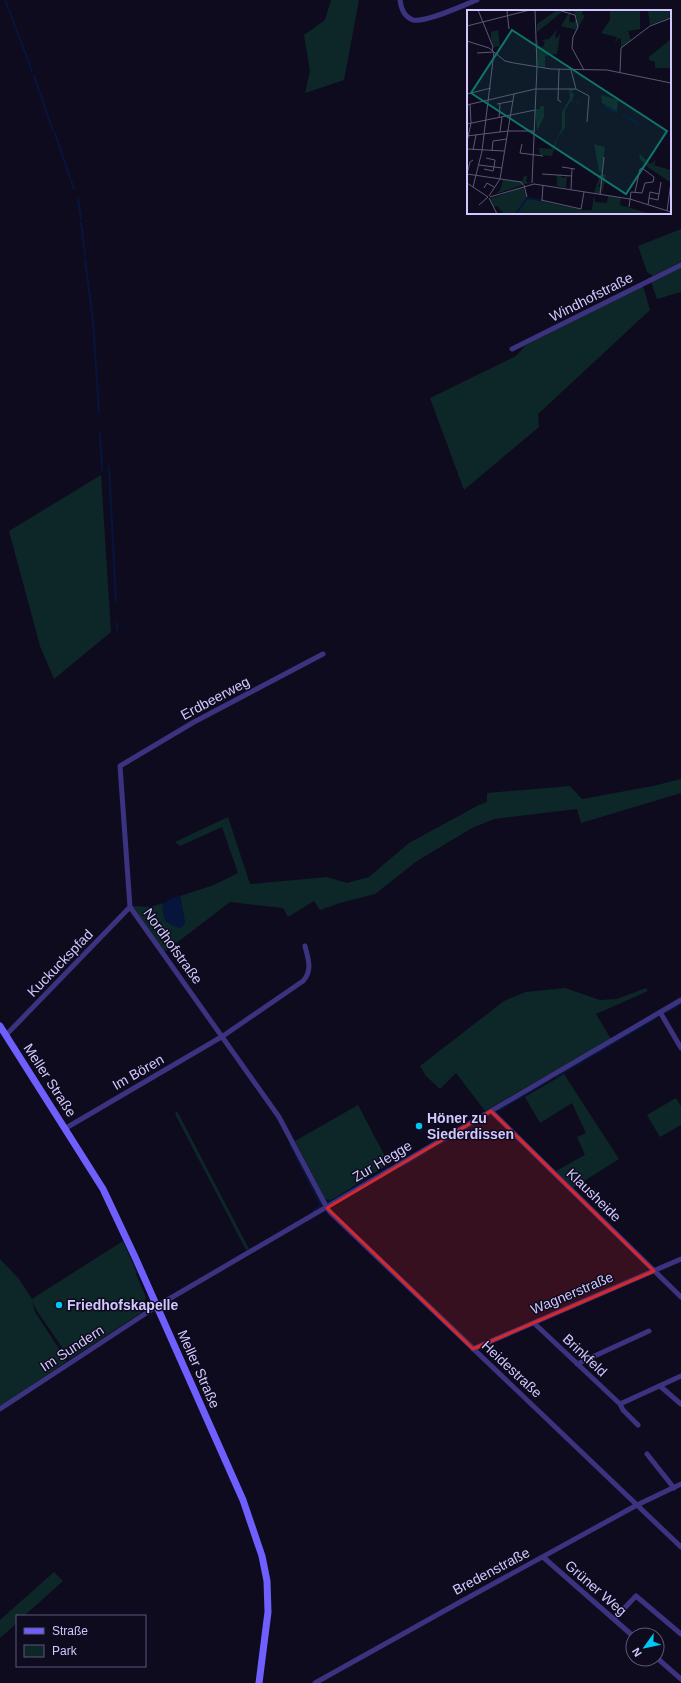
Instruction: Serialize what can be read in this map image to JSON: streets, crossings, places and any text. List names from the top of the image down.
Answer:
{
  "streets": {
    "main road": ["Meller Straße"],
    "street": [
      "Windhofstraße",
      "Erdbeerweg",
      "Nordhofstraße",
      "Kuckuckspfad",
      "Im Bören",
      "Zur Hegge",
      "Klausheide",
      "Wagnerstraße",
      "Im Sundern",
      "Brinkfeld",
      "Heidestraße",
      "Bredenstraße",
      "Grüner Weg"
    ]
  },
  "crossings": [
    ["Erdbeerweg", "Nordhofstraße"],
    ["Nordhofstraße", "Kuckuckspfad"],
    ["Nordhofstraße", "Im Bören"],
    ["Nordhofstraße", "Zur Hegge"],
    ["Nordhofstraße", "Heidestraße"],
    ["Kuckuckspfad", "Meller Straße"],
    ["Im Bören", "Meller Straße"],
    ["Meller Straße", "Zur Hegge"],
    ["Meller Straße", "Im Sundern"],
    ["Zur Hegge", "Klausheide"],
    ["Zur Hegge", "Im Sundern"],
    ["Zur Hegge", "Heidestraße"],
    ["Klausheide", "Wagnerstraße"],
    ["Wagnerstraße", "Brinkfeld"],
    ["Wagnerstraße", "Heidestraße"],
    ["Heidestraße", "Bredenstraße"],
    ["Bredenstraße", "Grüner Weg"]
  ],
  "places": ["Höner zu Siederdissen", "Friedhofskapelle"],
  "legend": ["Straße", "Park"],
  "north": "bottom left"
}
